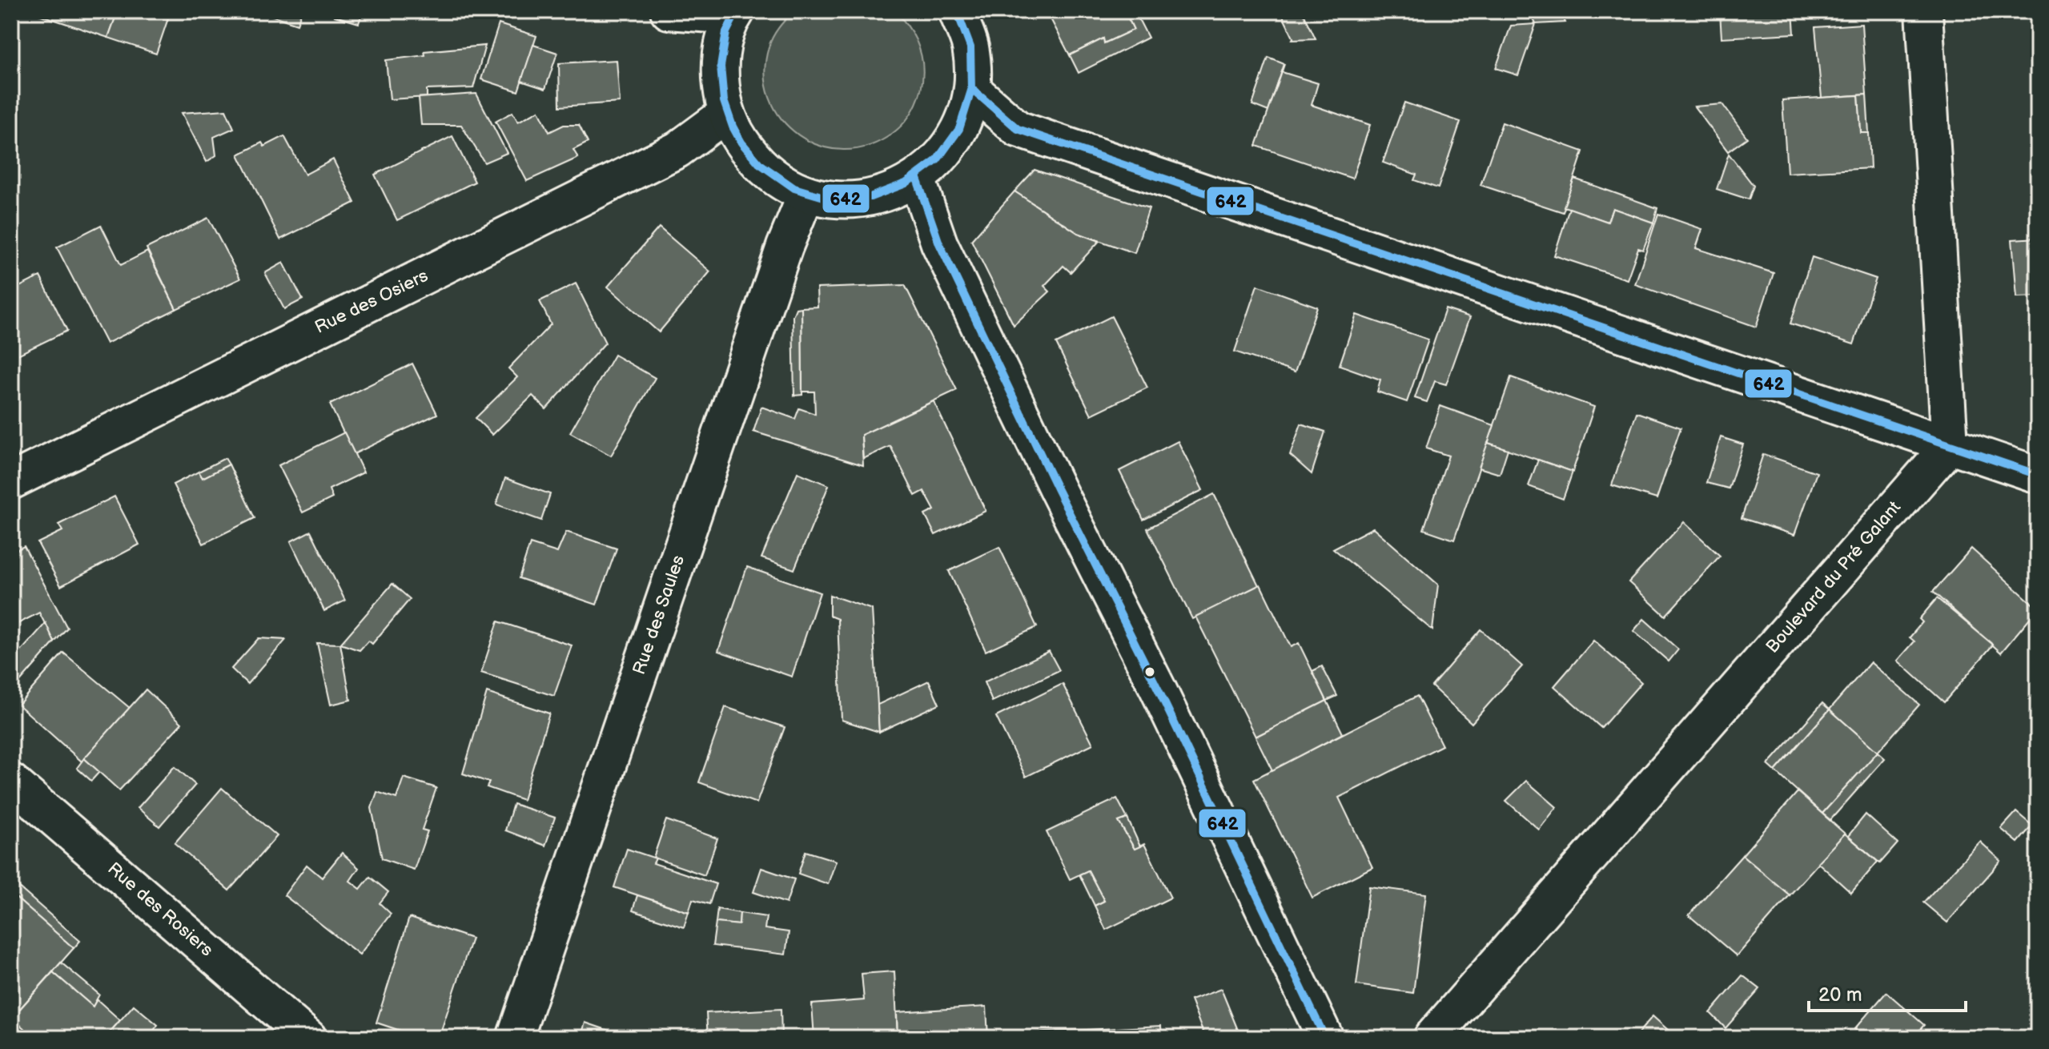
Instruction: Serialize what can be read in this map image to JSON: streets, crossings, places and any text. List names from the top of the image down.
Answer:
{
  "streets": {
    "street": [
      "Rue des Osiers",
      "Boulevard du Pré Galant",
      "Rue des Saules",
      "Rue des Rosiers"
    ]
  },
  "lines": ["transit line 642"],
  "scale_bar": "20 m"
}
